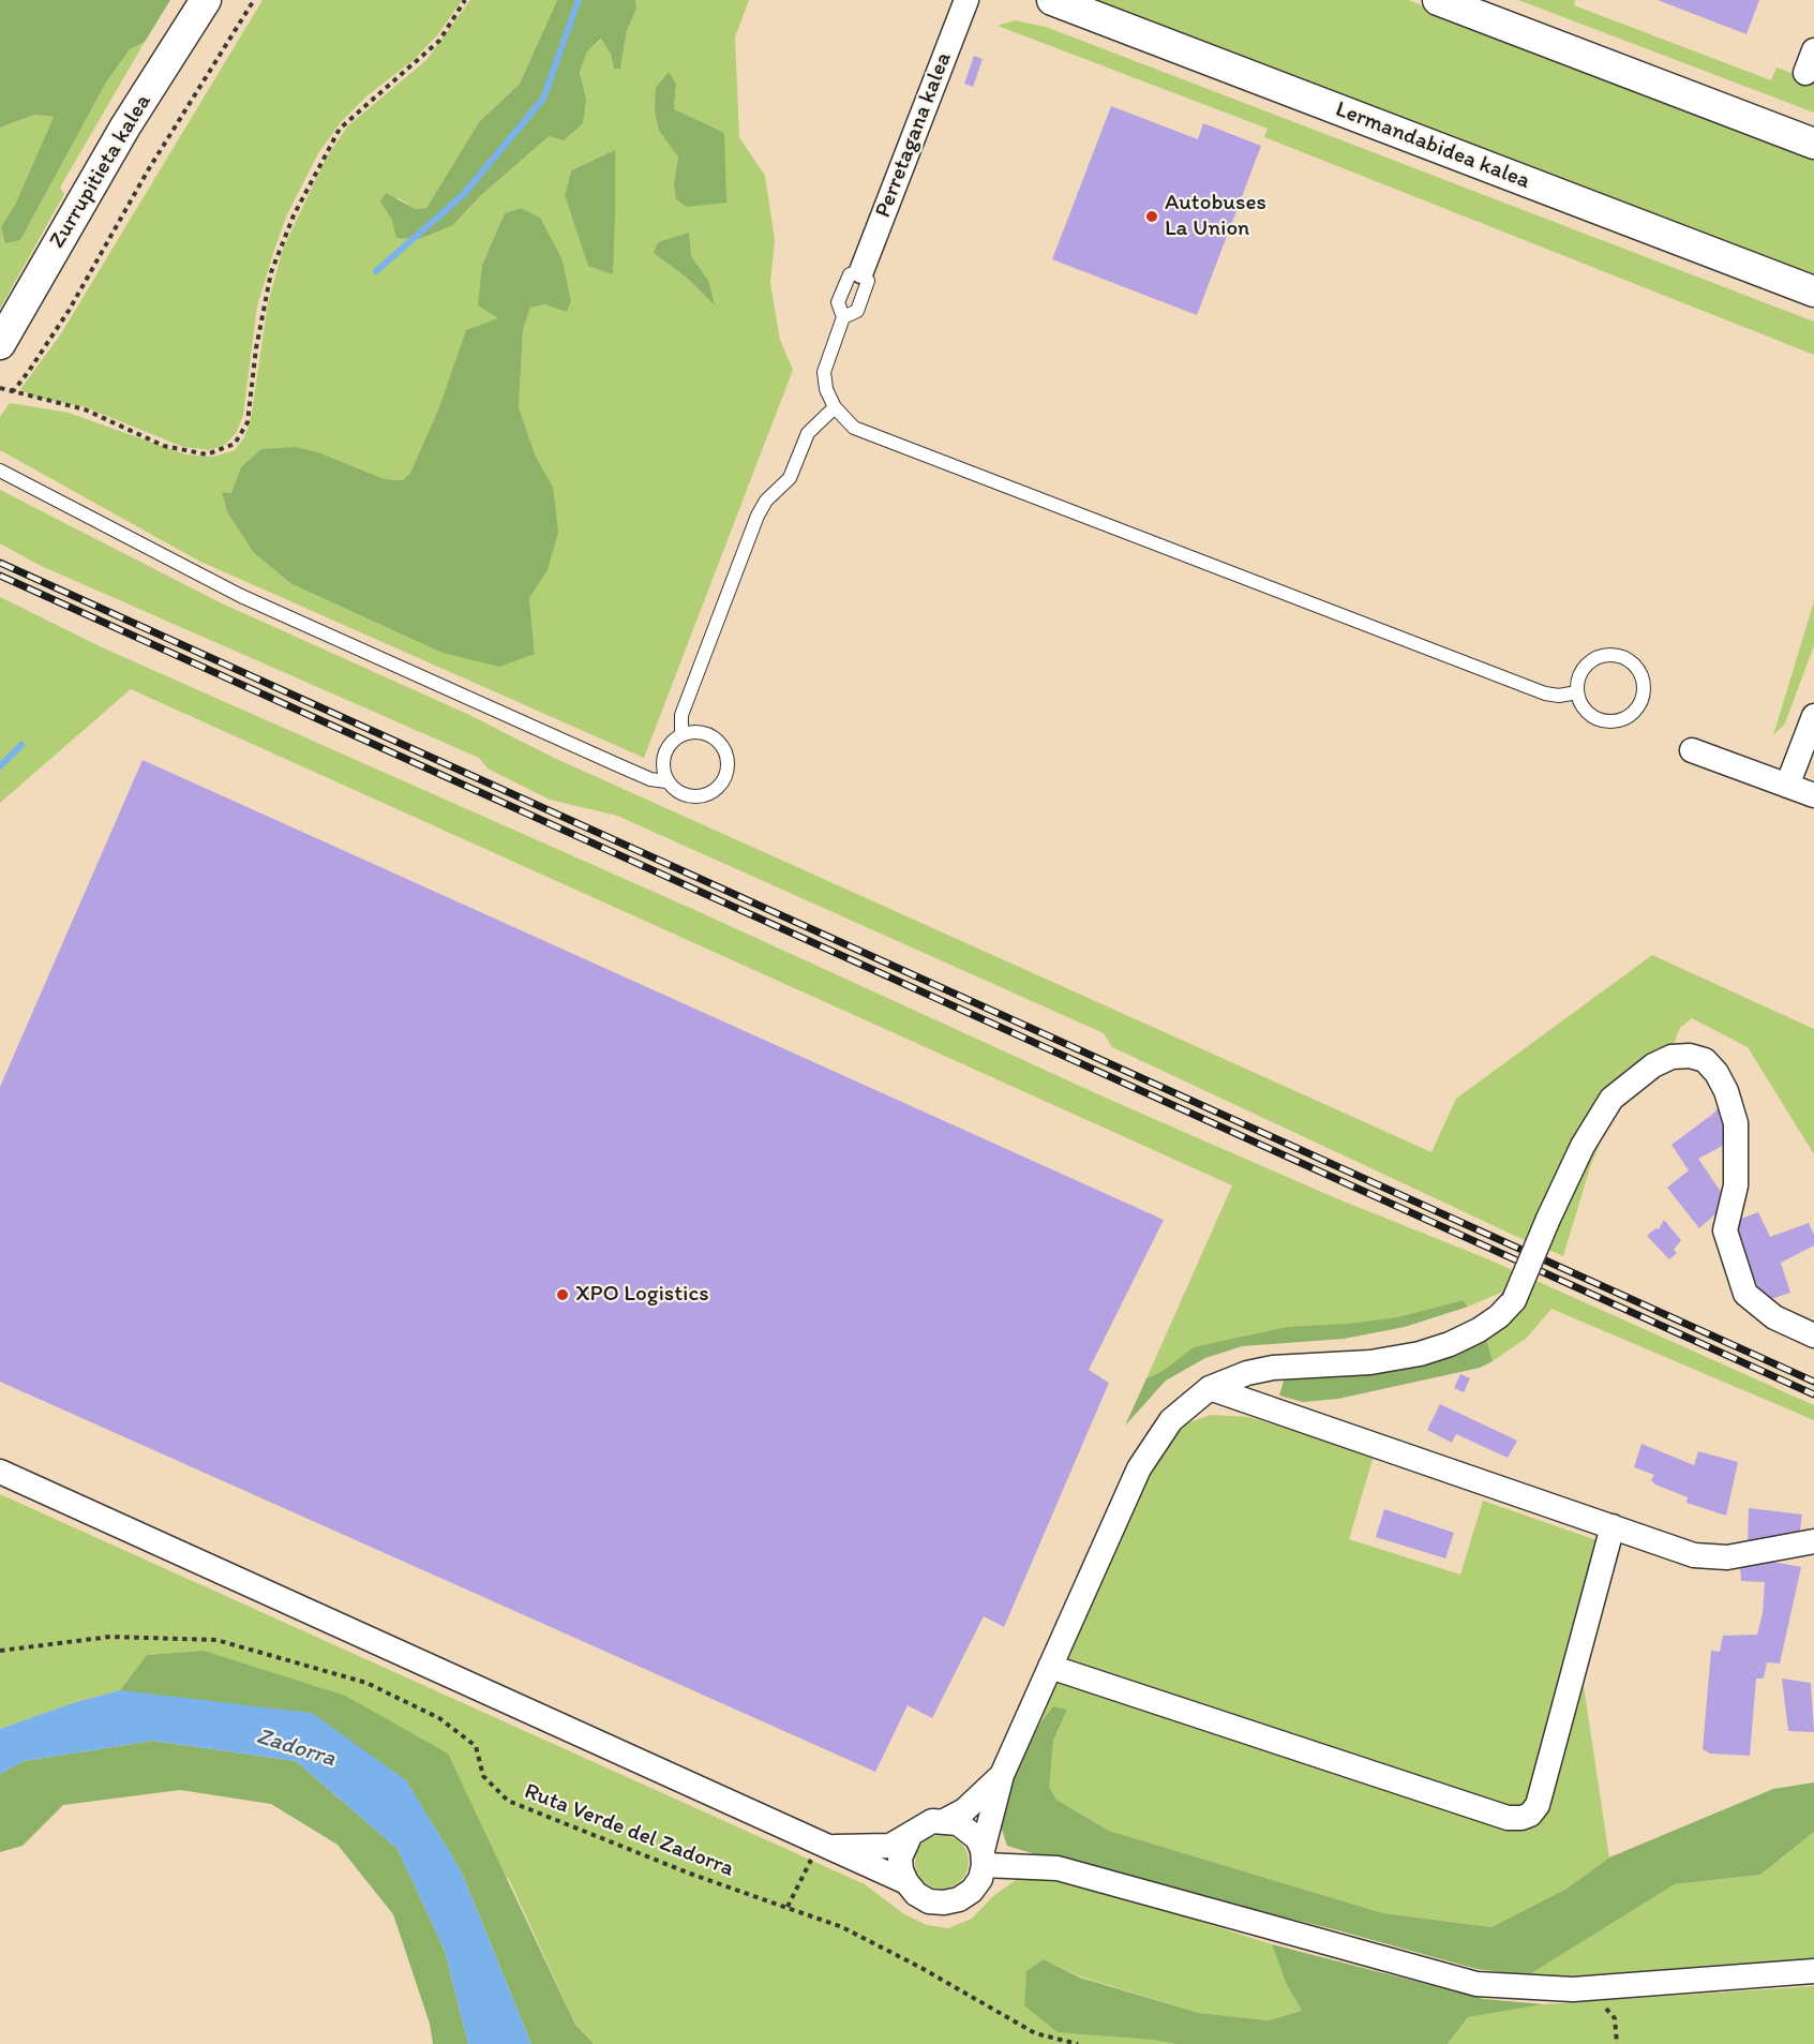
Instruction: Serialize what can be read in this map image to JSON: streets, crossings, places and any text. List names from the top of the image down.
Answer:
{
  "streets": {
    "street": ["Perretagana kalea", "Lermandabidea kalea", "Zurrupitieta kalea"],
    "path": ["Ruta Verde del Zadorra"]
  },
  "water": ["Zadorra"],
  "places": ["Autobuses La Union", "XPO Logistics"]
}
